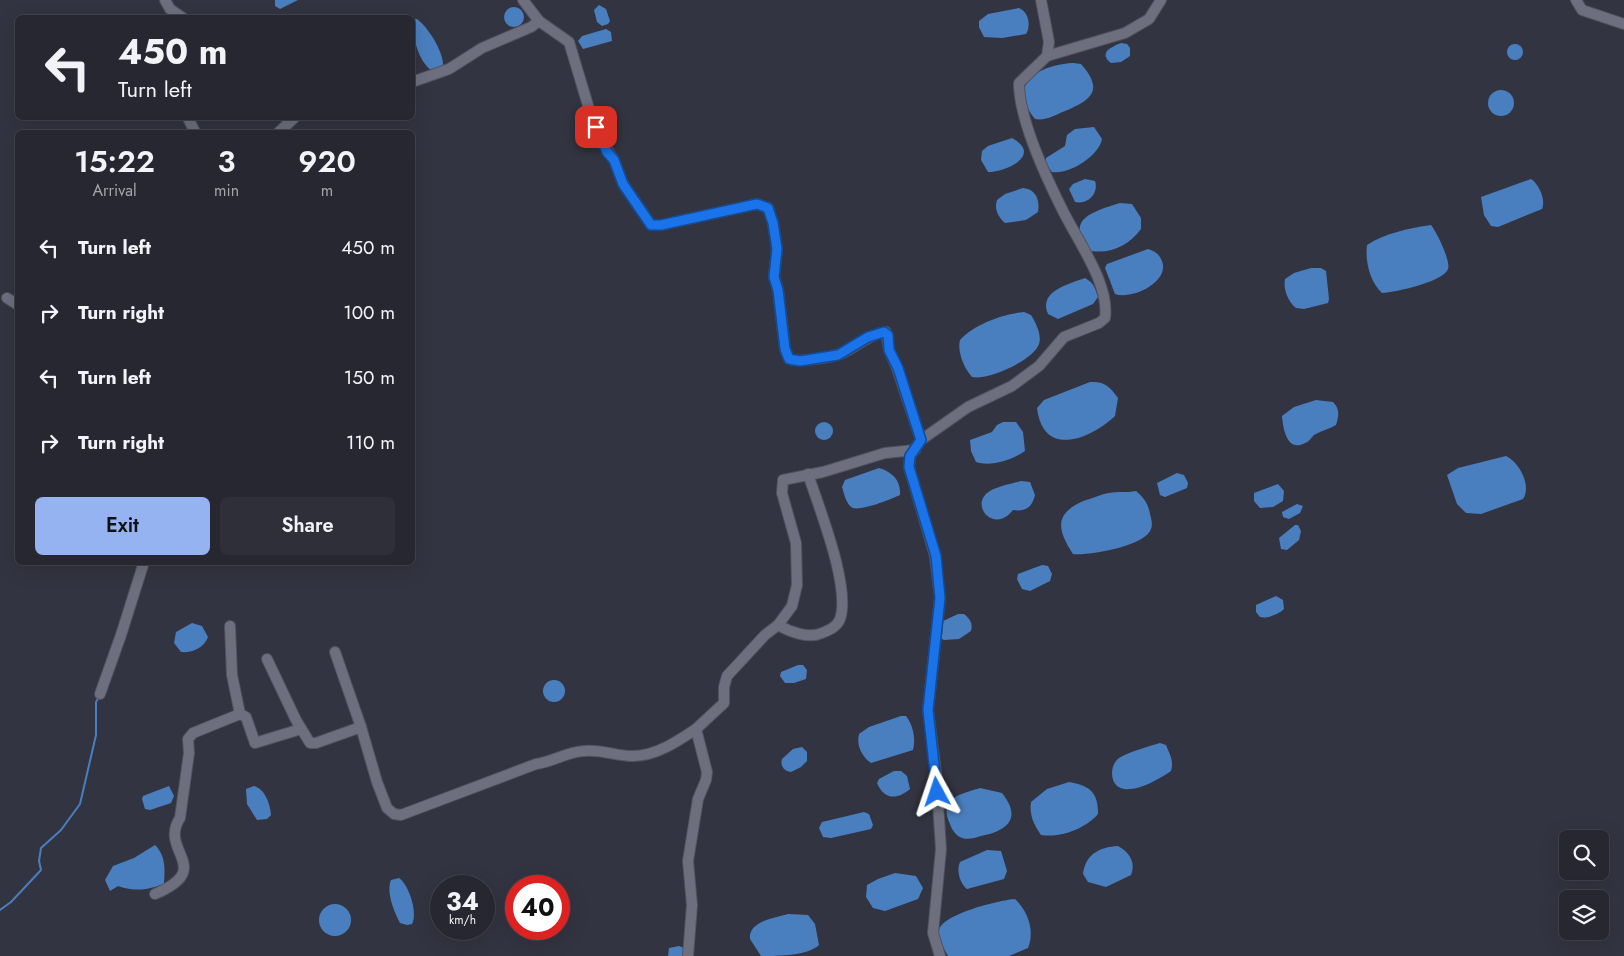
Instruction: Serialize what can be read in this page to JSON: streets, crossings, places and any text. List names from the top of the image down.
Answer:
{
  "page": {
    "turn": ["450 m", "Turn left"],
    "eta": [
      "15:22",
      "Arrival",
      "3",
      "min",
      "920",
      "m"
    ],
    "list": [
      {
        "name": "Turn left",
        "value": "450 m"
      },
      {
        "name": "Turn right",
        "value": "100 m"
      },
      {
        "name": "Turn left",
        "value": "150 m"
      },
      {
        "name": "Turn right",
        "value": "110 m"
      }
    ],
    "buttons": ["Exit", "Share"],
    "speed": "34 km/h",
    "limit": "40"
  }
}
